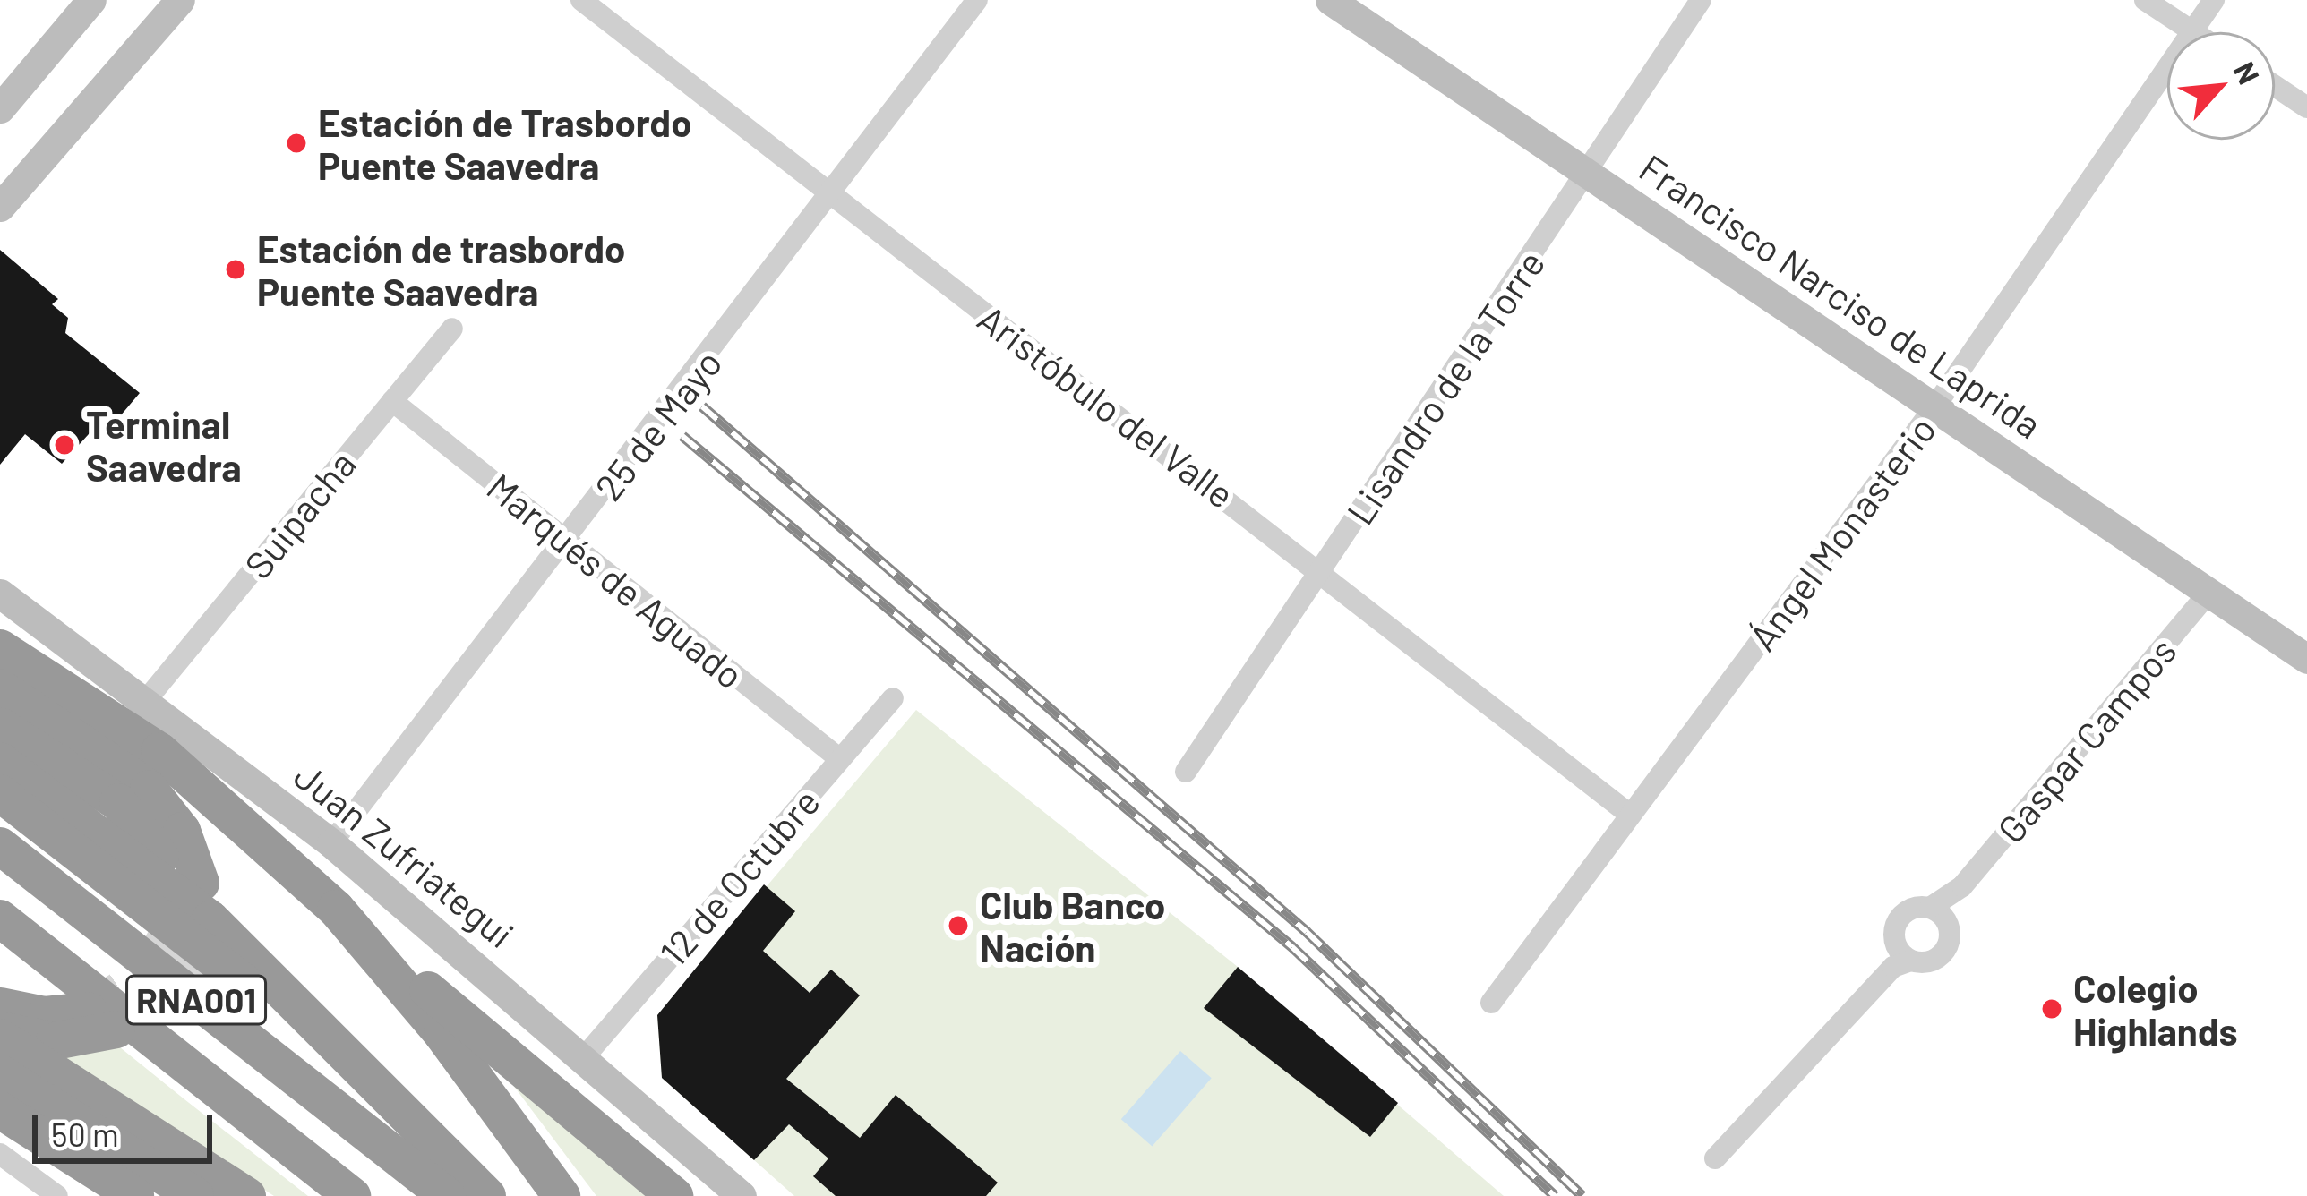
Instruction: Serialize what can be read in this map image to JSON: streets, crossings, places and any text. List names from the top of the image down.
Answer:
{
  "streets": {
    "highway": ["RNA001"],
    "street": [
      "Francisco Narciso de Laprida",
      "Lisandro de la Torre",
      "Aristóbulo del Valle",
      "25 de Mayo",
      "Suipacha",
      "Ángel Monasterio",
      "Marqués de Aguado",
      "Gaspar Campos",
      "Juan Zufriategui",
      "12 de Octubre"
    ]
  },
  "crossings": [
    ["Francisco Narciso de Laprida", "Lisandro de la Torre"],
    ["Francisco Narciso de Laprida", "Ángel Monasterio"],
    ["Francisco Narciso de Laprida", "Gaspar Campos"],
    ["Lisandro de la Torre", "Aristóbulo del Valle"],
    ["Aristóbulo del Valle", "25 de Mayo"],
    ["Aristóbulo del Valle", "Ángel Monasterio"],
    ["25 de Mayo", "Marqués de Aguado"],
    ["25 de Mayo", "Juan Zufriategui"],
    ["Suipacha", "Marqués de Aguado"],
    ["Suipacha", "Juan Zufriategui"],
    ["Marqués de Aguado", "12 de Octubre"],
    ["Juan Zufriategui", "12 de Octubre"]
  ],
  "places": [
    "Estación de Trasbordo Puente Saavedra",
    "Estación de trasbordo Puente Saavedra",
    "Terminal Saavedra",
    "Club Banco Nación",
    "Colegio Highlands"
  ],
  "scale_bar": "50 m",
  "north": "top right"
}
